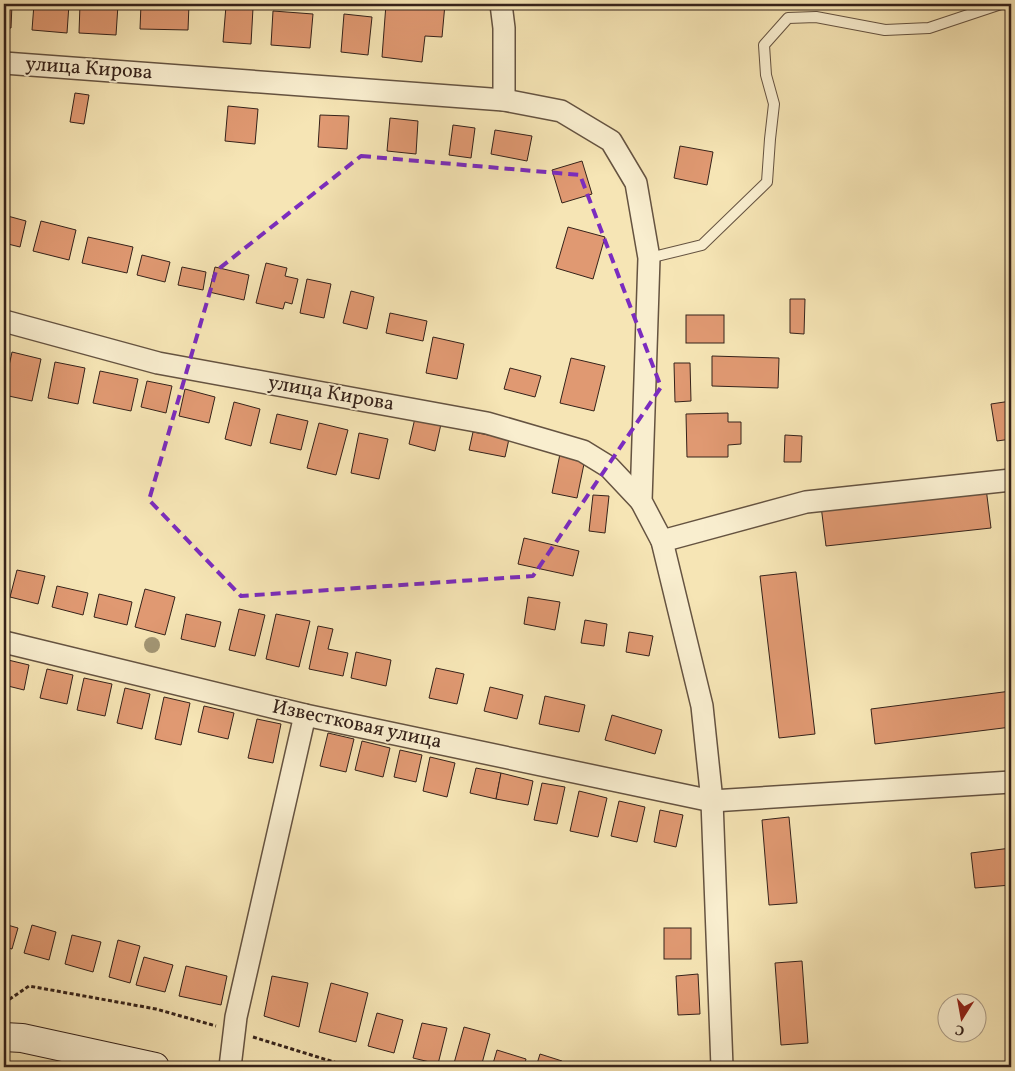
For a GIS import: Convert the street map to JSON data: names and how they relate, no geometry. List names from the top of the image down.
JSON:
{
  "streets": {
    "street": ["улица Кирова", "Известковая улица"]
  },
  "north": "bottom"
}
